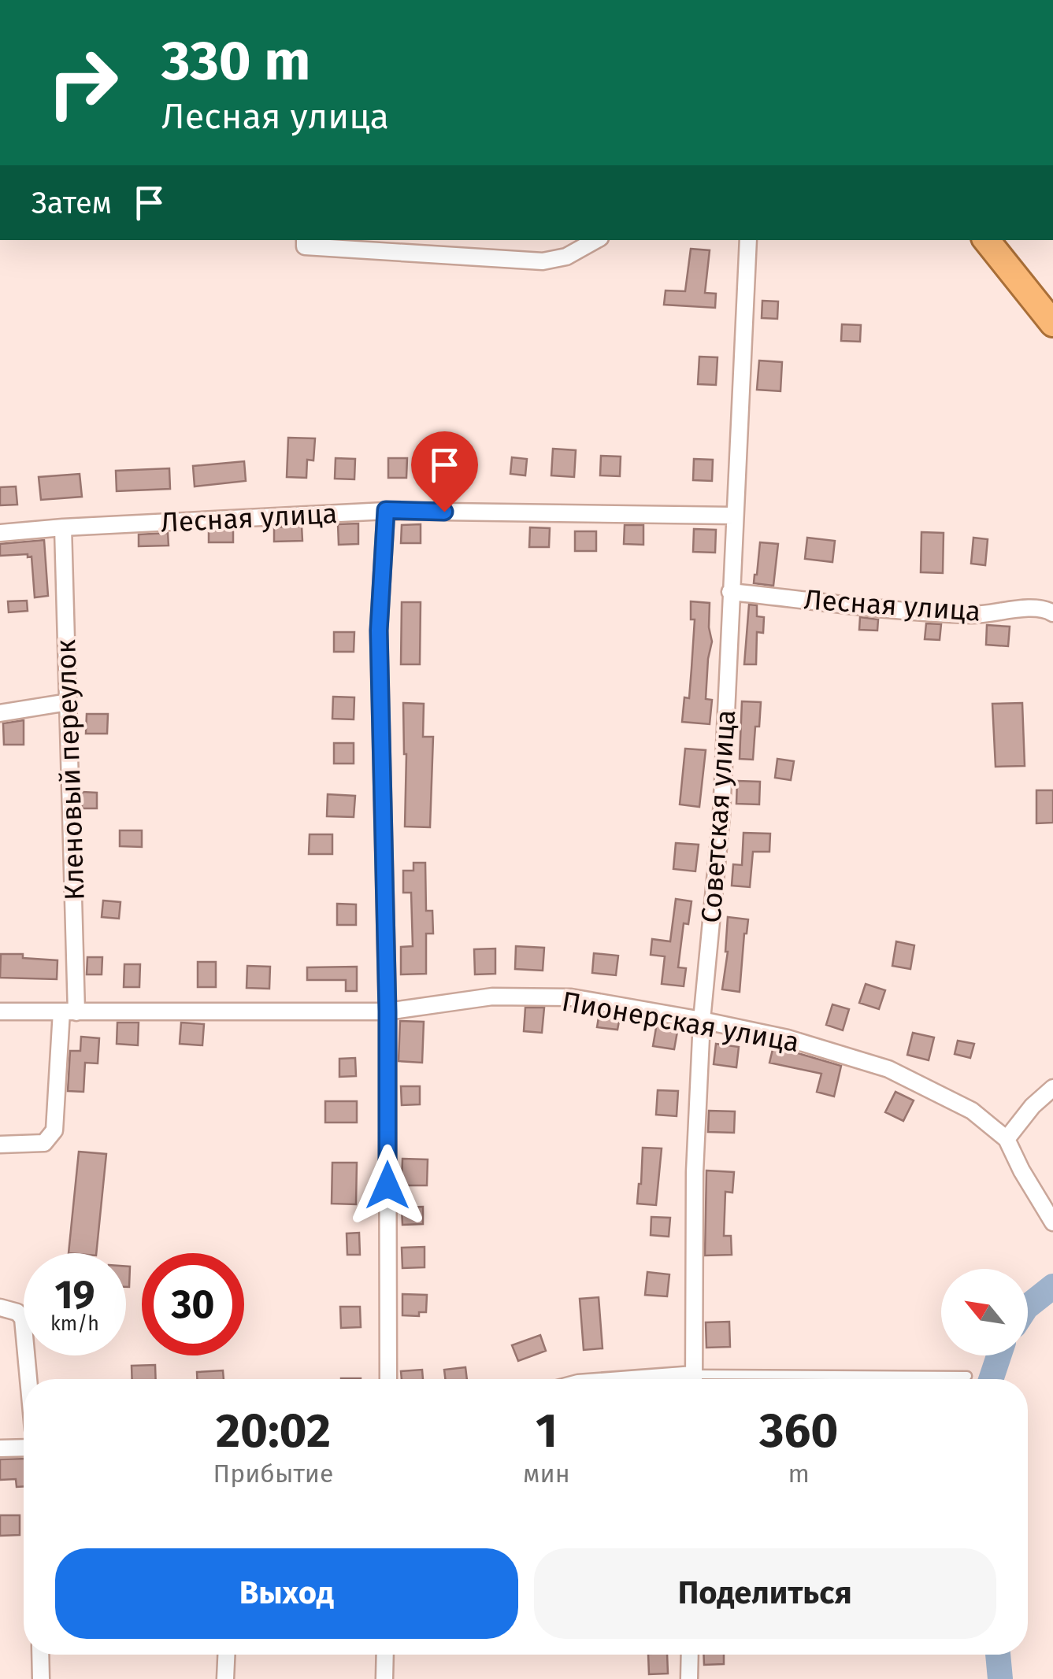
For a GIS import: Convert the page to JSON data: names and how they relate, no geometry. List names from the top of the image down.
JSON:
{
  "streets": {
    "street": [
      "Лесная улица",
      "Кленовый переулок",
      "Советская улица",
      "Пионерская улица"
    ]
  },
  "crossings": [
    ["Лесная улица", "Кленовый переулок"],
    ["Лесная улица", "Советская улица"],
    ["Кленовый переулок", "Пионерская улица"],
    ["Советская улица", "Пионерская улица"]
  ],
  "north": "top left",
  "page": {
    "turn": ["330 m", "Лесная улица"],
    "then": "Затем",
    "speed": "19 km/h",
    "limit": "30",
    "eta": [
      "20:02",
      "Прибытие",
      "1",
      "мин",
      "360",
      "m"
    ],
    "buttons": ["Выход", "Поделиться"]
  }
}
